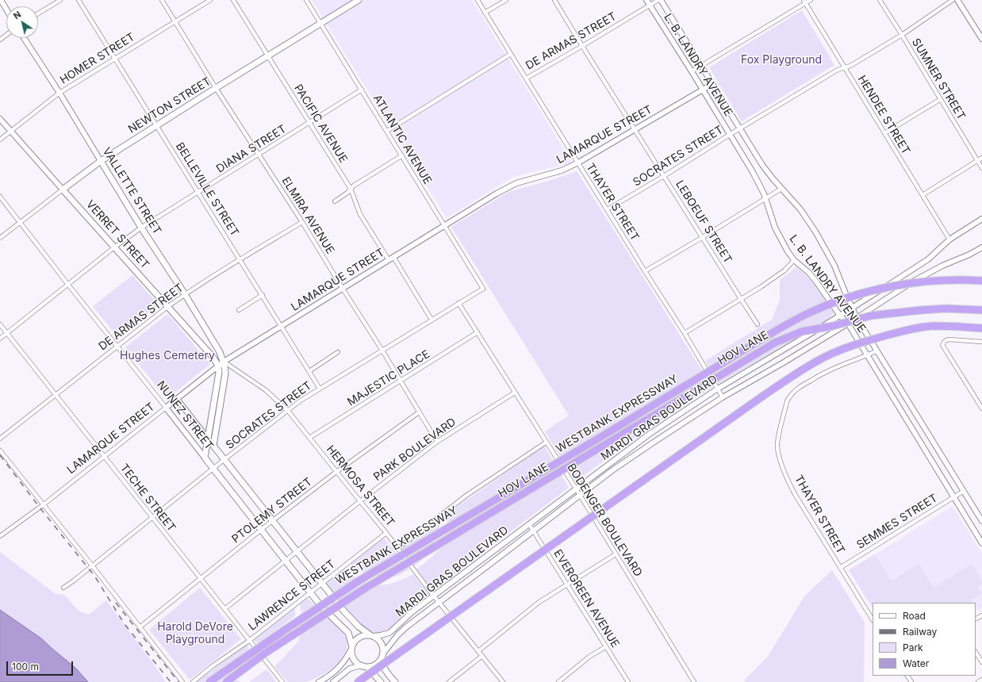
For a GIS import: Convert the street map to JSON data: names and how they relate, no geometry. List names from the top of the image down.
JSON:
{
  "streets": {
    "highway": ["HOV LANE", "WESTBANK EXPRESSWAY"],
    "main road": [
      "NEWTON STREET",
      "VALLETTE STREET",
      "VERRET STREET",
      "NUNEZ STREET"
    ],
    "street": [
      "DE ARMAS STREET",
      "HOMER STREET",
      "L. B. LANDRY AVENUE",
      "SUMNER STREET",
      "HENDEE STREET",
      "PACIFIC AVENUE",
      "LAMARQUE STREET",
      "ATLANTIC AVENUE",
      "DIANA STREET",
      "SOCRATES STREET",
      "BELLEVILLE STREET",
      "THAYER STREET",
      "ELMIRA AVENUE",
      "LEBOEUF STREET",
      "MAJESTIC PLACE",
      "MARDI GRAS BOULEVARD",
      "PARK BOULEVARD",
      "HERMOSA STREET",
      "TECHE STREET",
      "PTOLEMY STREET",
      "BODENGER BOULEVARD",
      "SEMMES STREET",
      "LAWRENCE STREET",
      "EVERGREEN AVENUE"
    ]
  },
  "crossings": [
    ["DE ARMAS STREET", "L. B. LANDRY AVENUE"],
    ["DE ARMAS STREET", "BELLEVILLE STREET"],
    ["DE ARMAS STREET", "VALLETTE STREET"],
    ["DE ARMAS STREET", "THAYER STREET"],
    ["DE ARMAS STREET", "ELMIRA AVENUE"],
    ["DE ARMAS STREET", "LEBOEUF STREET"],
    ["DE ARMAS STREET", "VERRET STREET"],
    ["DE ARMAS STREET", "NUNEZ STREET"],
    ["DE ARMAS STREET", "TECHE STREET"],
    ["HOMER STREET", "BELLEVILLE STREET"],
    ["HOMER STREET", "VALLETTE STREET"],
    ["HOMER STREET", "ELMIRA AVENUE"],
    ["HOMER STREET", "VERRET STREET"],
    ["L. B. LANDRY AVENUE", "LAMARQUE STREET"],
    ["L. B. LANDRY AVENUE", "SOCRATES STREET"],
    ["L. B. LANDRY AVENUE", "THAYER STREET"],
    ["L. B. LANDRY AVENUE", "MARDI GRAS BOULEVARD"],
    ["L. B. LANDRY AVENUE", "SEMMES STREET"],
    ["SUMNER STREET", "SOCRATES STREET"],
    ["NEWTON STREET", "PACIFIC AVENUE"],
    ["NEWTON STREET", "ATLANTIC AVENUE"],
    ["NEWTON STREET", "BELLEVILLE STREET"],
    ["NEWTON STREET", "VALLETTE STREET"],
    ["NEWTON STREET", "ELMIRA AVENUE"],
    ["NEWTON STREET", "VERRET STREET"],
    ["NEWTON STREET", "NUNEZ STREET"],
    ["HENDEE STREET", "SOCRATES STREET"],
    ["HENDEE STREET", "MARDI GRAS BOULEVARD"],
    ["PACIFIC AVENUE", "LAMARQUE STREET"],
    ["PACIFIC AVENUE", "DIANA STREET"],
    ["LAMARQUE STREET", "ATLANTIC AVENUE"],
    ["LAMARQUE STREET", "BELLEVILLE STREET"],
    ["LAMARQUE STREET", "VALLETTE STREET"],
    ["LAMARQUE STREET", "THAYER STREET"],
    ["LAMARQUE STREET", "ELMIRA AVENUE"],
    ["LAMARQUE STREET", "LEBOEUF STREET"],
    ["LAMARQUE STREET", "VERRET STREET"],
    ["LAMARQUE STREET", "NUNEZ STREET"],
    ["LAMARQUE STREET", "HERMOSA STREET"],
    ["LAMARQUE STREET", "TECHE STREET"],
    ["ATLANTIC AVENUE", "DIANA STREET"],
    ["ATLANTIC AVENUE", "SOCRATES STREET"],
    ["DIANA STREET", "BELLEVILLE STREET"],
    ["DIANA STREET", "VALLETTE STREET"],
    ["DIANA STREET", "ELMIRA AVENUE"],
    ["DIANA STREET", "VERRET STREET"],
    ["DIANA STREET", "NUNEZ STREET"],
    ["DIANA STREET", "TECHE STREET"],
    ["SOCRATES STREET", "BELLEVILLE STREET"],
    ["SOCRATES STREET", "THAYER STREET"],
    ["SOCRATES STREET", "ELMIRA AVENUE"],
    ["SOCRATES STREET", "LEBOEUF STREET"],
    ["SOCRATES STREET", "NUNEZ STREET"],
    ["SOCRATES STREET", "HERMOSA STREET"],
    ["SOCRATES STREET", "TECHE STREET"],
    ["SOCRATES STREET", "BODENGER BOULEVARD"],
    ["VALLETTE STREET", "HERMOSA STREET"],
    ["THAYER STREET", "MARDI GRAS BOULEVARD"],
    ["THAYER STREET", "SEMMES STREET"],
    ["ELMIRA AVENUE", "MAJESTIC PLACE"],
    ["ELMIRA AVENUE", "PARK BOULEVARD"],
    ["ELMIRA AVENUE", "PTOLEMY STREET"],
    ["MAJESTIC PLACE", "HERMOSA STREET"],
    ["MAJESTIC PLACE", "BODENGER BOULEVARD"],
    ["NUNEZ STREET", "MARDI GRAS BOULEVARD"],
    ["NUNEZ STREET", "PARK BOULEVARD"],
    ["NUNEZ STREET", "PTOLEMY STREET"],
    ["NUNEZ STREET", "LAWRENCE STREET"],
    ["MARDI GRAS BOULEVARD", "HERMOSA STREET"],
    ["MARDI GRAS BOULEVARD", "BODENGER BOULEVARD"],
    ["MARDI GRAS BOULEVARD", "EVERGREEN AVENUE"],
    ["PARK BOULEVARD", "HERMOSA STREET"],
    ["PARK BOULEVARD", "TECHE STREET"],
    ["PARK BOULEVARD", "BODENGER BOULEVARD"],
    ["HERMOSA STREET", "PTOLEMY STREET"],
    ["HERMOSA STREET", "LAWRENCE STREET"],
    ["TECHE STREET", "PTOLEMY STREET"],
    ["TECHE STREET", "LAWRENCE STREET"]
  ],
  "parks": ["Fox Playground", "Hughes Cemetery", "Harold DeVore Playground"],
  "legend": [
    "Road",
    "Railway",
    "Park",
    "Water"
  ],
  "scale_bar": "100 m",
  "north": "top left"
}
